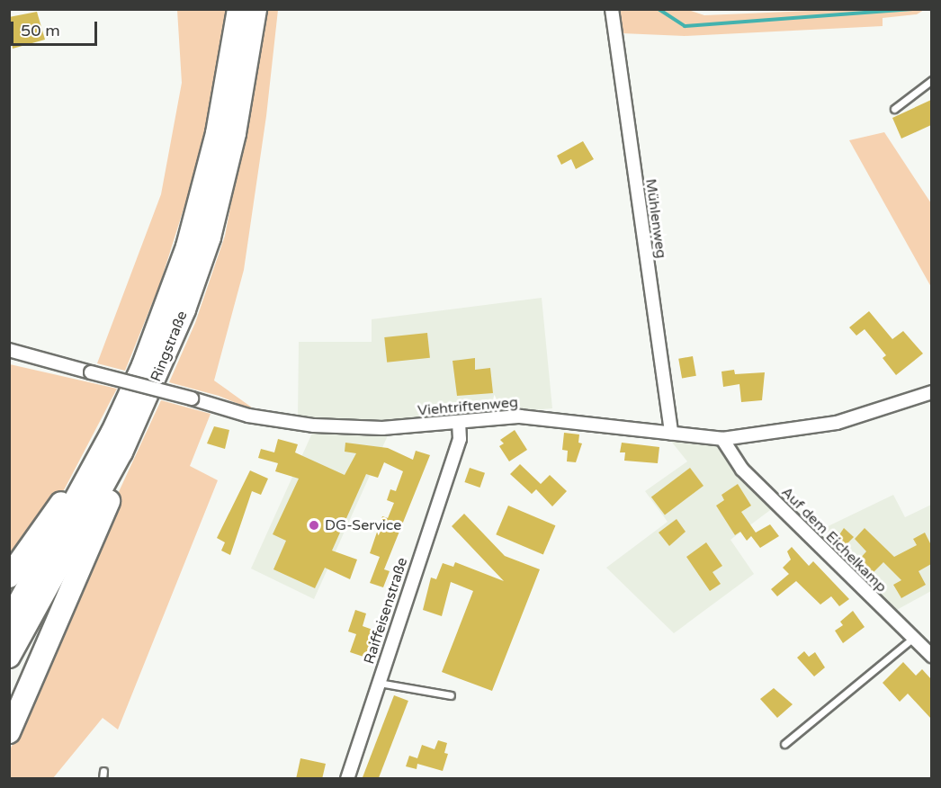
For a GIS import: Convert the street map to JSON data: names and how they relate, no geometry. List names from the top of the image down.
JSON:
{
  "streets": {
    "highway": ["Ringstraße"],
    "street": [
      "Mühlenweg",
      "Viehtriftenweg",
      "Auf dem Eichelkamp",
      "Raiffeisenstraße"
    ]
  },
  "crossings": [
    ["Mühlenweg", "Viehtriftenweg"],
    ["Viehtriftenweg", "Auf dem Eichelkamp"],
    ["Viehtriftenweg", "Raiffeisenstraße"]
  ],
  "places": ["DG-Service"],
  "scale_bar": "50 m"
}
